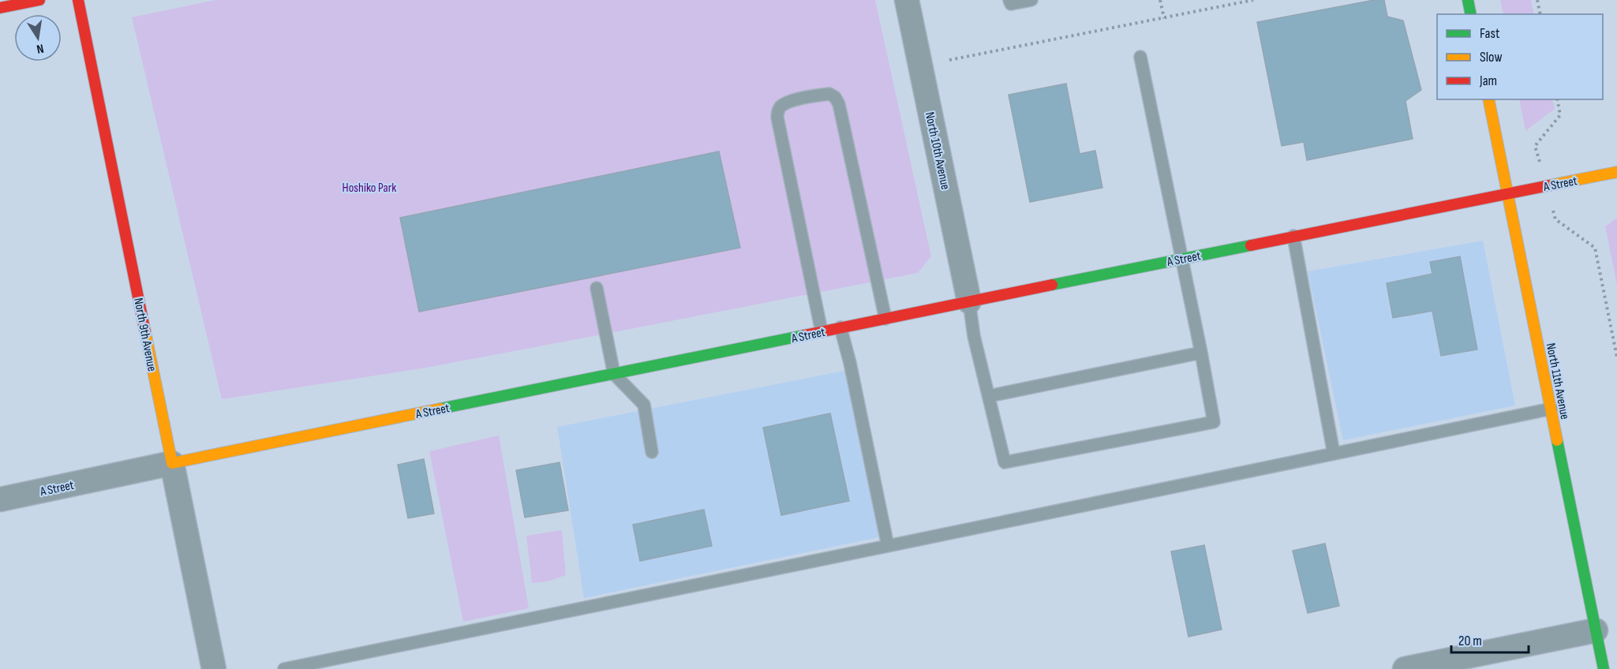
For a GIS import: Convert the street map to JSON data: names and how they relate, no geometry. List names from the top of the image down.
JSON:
{
  "streets": {
    "street": [
      "North 10th Avenue",
      "A Street",
      "North 9th Avenue",
      "North 11th Avenue"
    ]
  },
  "crossings": [
    ["North 10th Avenue", "A Street"],
    ["A Street", "North 9th Avenue"],
    ["A Street", "North 11th Avenue"]
  ],
  "parks": ["Hoshiko Park"],
  "legend": ["Fast", "Slow", "Jam"],
  "scale_bar": "20 m",
  "north": "bottom"
}
